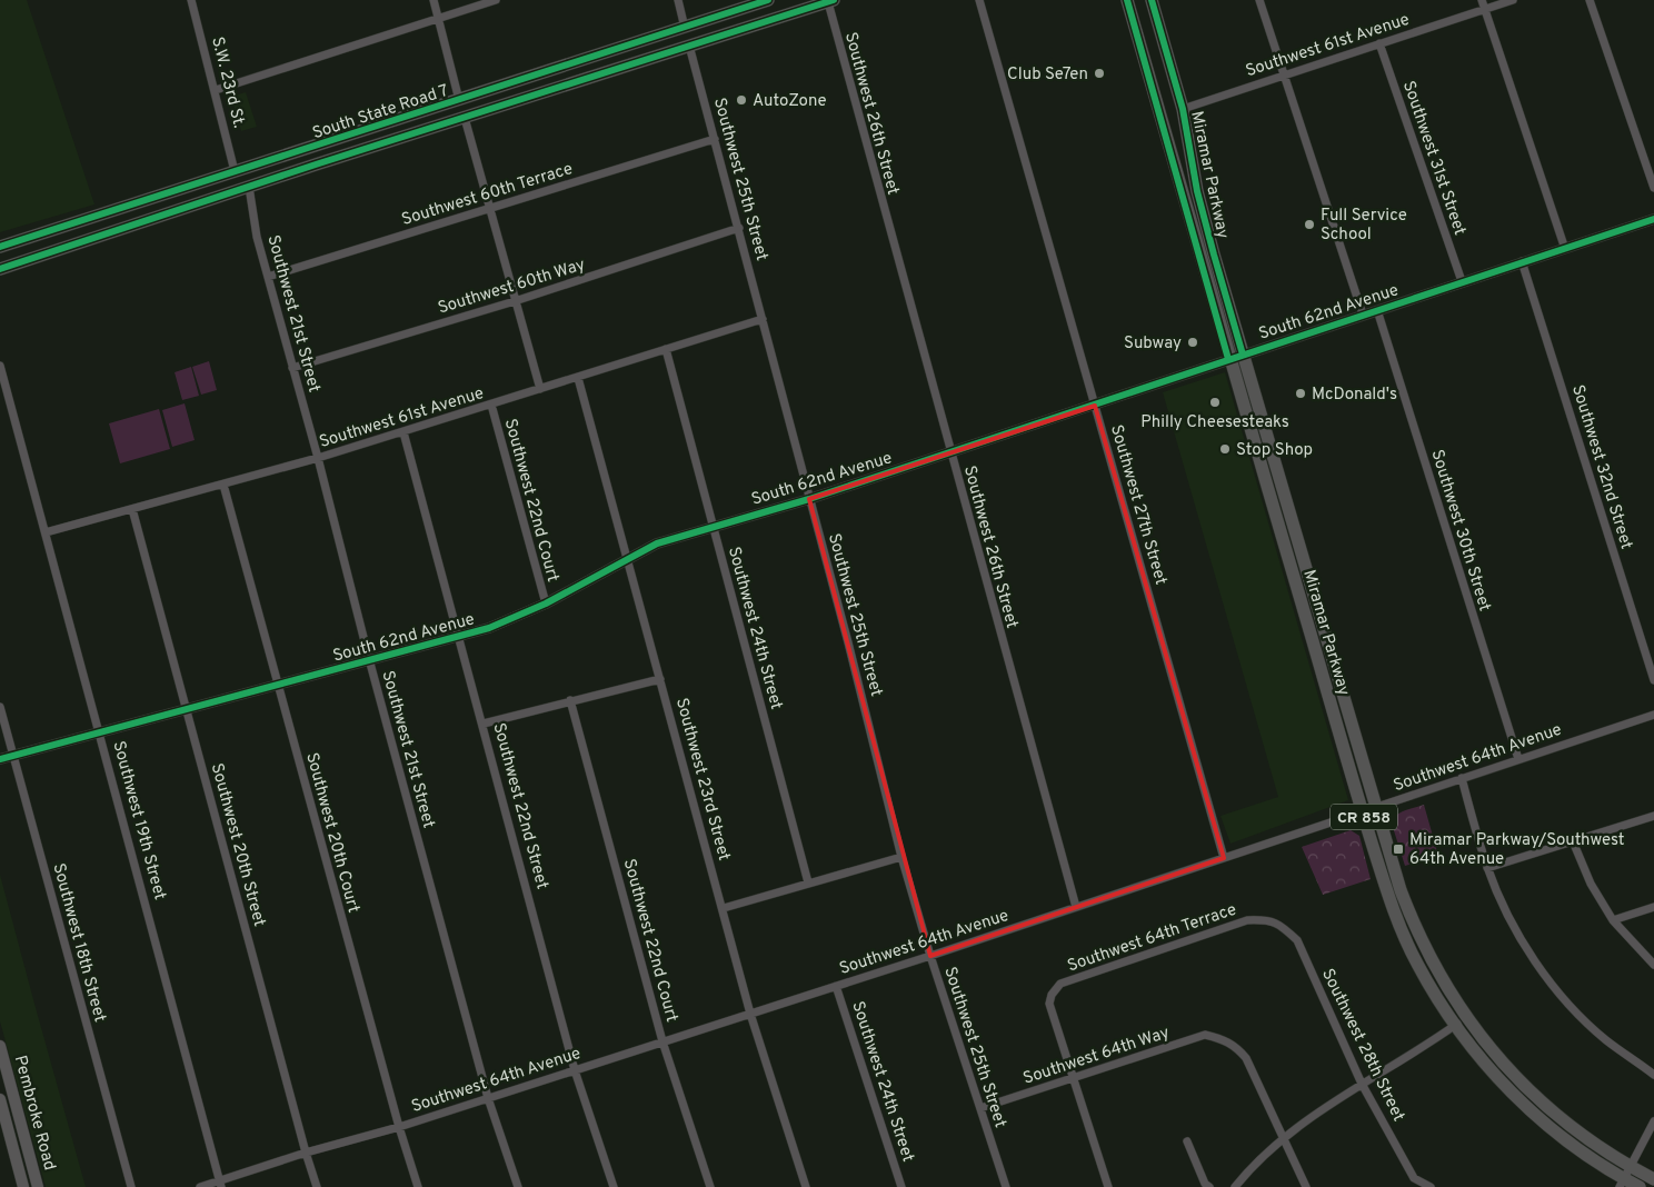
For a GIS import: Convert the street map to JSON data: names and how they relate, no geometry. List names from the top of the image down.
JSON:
{
  "streets": {
    "main road": [
      "South State Road 7",
      "Miramar Parkway",
      "CR 858",
      "Pembroke Road"
    ],
    "street": [
      "Southwest 61st Avenue",
      "S.W. 23rd St.",
      "Southwest 26th Street",
      "Southwest 31st Street",
      "Southwest 25th Street",
      "Southwest 60th Terrace",
      "Southwest 60th Way",
      "South 62nd Avenue",
      "Southwest 21st Street",
      "Southwest 32nd Street",
      "Southwest 22nd Court",
      "Southwest 27th Street",
      "Southwest 30th Street",
      "Southwest 24th Street",
      "Southwest 64th Avenue",
      "Southwest 23rd Street",
      "Southwest 22nd Street",
      "Southwest 19th Street",
      "Southwest 20th Court",
      "Southwest 20th Street",
      "Southwest 64th Terrace",
      "Southwest 18th Street",
      "Southwest 28th Street",
      "Southwest 64th Way"
    ]
  },
  "crossings": [
    ["Southwest 61st Avenue", "Southwest 31st Street"],
    ["Southwest 61st Avenue", "Miramar Parkway"],
    ["Southwest 61st Avenue", "Southwest 25th Street"],
    ["Southwest 61st Avenue", "Southwest 21st Street"],
    ["Southwest 61st Avenue", "Southwest 22nd Court"],
    ["Southwest 61st Avenue", "Southwest 24th Street"],
    ["Southwest 61st Avenue", "Southwest 23rd Street"],
    ["Southwest 61st Avenue", "Southwest 22nd Street"],
    ["Southwest 61st Avenue", "Southwest 19th Street"],
    ["Southwest 61st Avenue", "Southwest 20th Court"],
    ["Southwest 61st Avenue", "Southwest 20th Street"],
    ["S.W. 23rd St.", "South State Road 7"],
    ["South State Road 7", "Southwest 26th Street"],
    ["South State Road 7", "Southwest 25th Street"],
    ["South State Road 7", "Southwest 21st Street"],
    ["Southwest 26th Street", "South 62nd Avenue"],
    ["Southwest 26th Street", "Southwest 64th Avenue"],
    ["Southwest 31st Street", "South 62nd Avenue"],
    ["Miramar Parkway", "South 62nd Avenue"],
    ["Miramar Parkway", "Southwest 64th Avenue"],
    ["Southwest 25th Street", "Southwest 60th Terrace"],
    ["Southwest 25th Street", "Southwest 60th Way"],
    ["Southwest 25th Street", "South 62nd Avenue"],
    ["Southwest 25th Street", "Southwest 64th Avenue"],
    ["Southwest 25th Street", "Southwest 64th Way"],
    ["Southwest 60th Terrace", "Southwest 21st Street"],
    ["Southwest 60th Way", "Southwest 21st Street"],
    ["South 62nd Avenue", "Southwest 21st Street"],
    ["South 62nd Avenue", "Southwest 32nd Street"],
    ["South 62nd Avenue", "Southwest 22nd Court"],
    ["South 62nd Avenue", "Southwest 27th Street"],
    ["South 62nd Avenue", "Southwest 30th Street"],
    ["South 62nd Avenue", "Southwest 24th Street"],
    ["South 62nd Avenue", "Southwest 23rd Street"],
    ["South 62nd Avenue", "Southwest 22nd Street"],
    ["South 62nd Avenue", "Southwest 19th Street"],
    ["South 62nd Avenue", "Southwest 20th Court"],
    ["South 62nd Avenue", "Southwest 20th Street"],
    ["South 62nd Avenue", "Southwest 18th Street"],
    ["Southwest 21st Street", "Southwest 64th Avenue"],
    ["Southwest 22nd Court", "Southwest 64th Avenue"],
    ["Southwest 27th Street", "Southwest 64th Avenue"],
    ["Southwest 30th Street", "Southwest 64th Avenue"],
    ["Southwest 24th Street", "Southwest 64th Avenue"],
    ["Southwest 64th Avenue", "Southwest 23rd Street"],
    ["Southwest 64th Avenue", "Southwest 22nd Street"],
    ["Southwest 64th Avenue", "Southwest 19th Street"],
    ["Southwest 64th Avenue", "Southwest 20th Court"],
    ["Southwest 64th Avenue", "Southwest 20th Street"],
    ["Southwest 64th Terrace", "Southwest 28th Street"],
    ["Southwest 64th Terrace", "Southwest 64th Way"]
  ],
  "places": {
    "other": [
      "Club Se7en",
      "AutoZone",
      "Full Service School",
      "Subway",
      "McDonald's",
      "Philly Cheesesteaks",
      "Stop Shop"
    ],
    "transit": ["Miramar Parkway/Southwest 64th Avenue"]
  }
}
